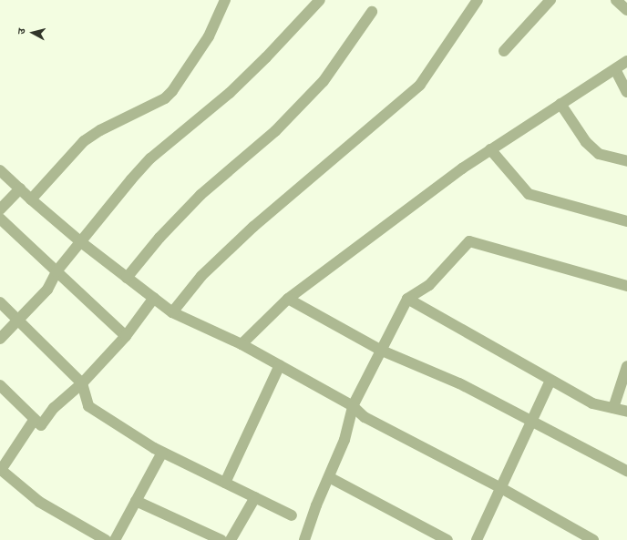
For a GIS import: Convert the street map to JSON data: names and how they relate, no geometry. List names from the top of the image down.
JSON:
{
  "north": "left"
}
